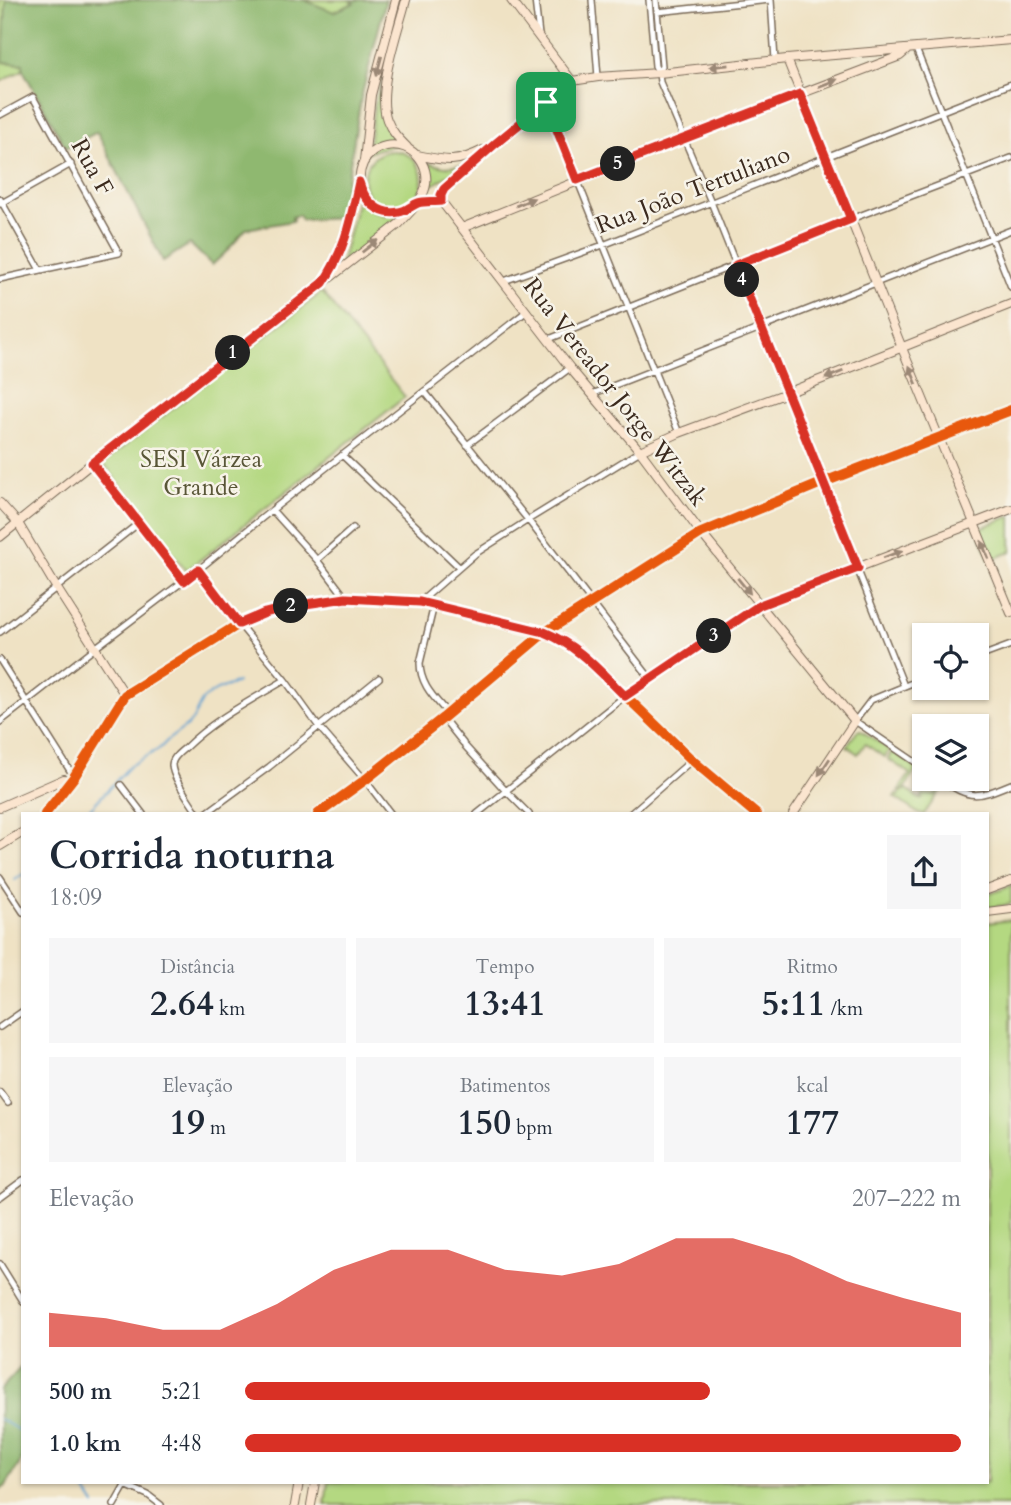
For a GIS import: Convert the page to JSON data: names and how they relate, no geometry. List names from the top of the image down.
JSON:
{
  "streets": {
    "street": ["Rua F", "Rua João Tertuliano", "Rua Vereador Jorge Witzak"]
  },
  "crossings": [
    ["Rua João Tertuliano", "Rua Vereador Jorge Witzak"]
  ],
  "parks": ["SESI Várzea Grande"],
  "page": {
    "pins": [
      "5",
      "4",
      "1",
      "2",
      "3"
    ],
    "heading": ["Corrida noturna", "18:09"],
    "stats": [
      ["Distância", "2.64 km"],
      ["Tempo", "13:41"],
      ["Ritmo", "5:11 /km"],
      ["Elevação", "19 m"],
      ["Batimentos", "150 bpm"],
      ["kcal", "177"]
    ],
    "chart": ["Elevação", "207–222 m"],
    "list": [
      {
        "name": "500 m",
        "note": "5:21"
      },
      {
        "name": "1.0 km",
        "note": "4:48"
      }
    ]
  }
}
